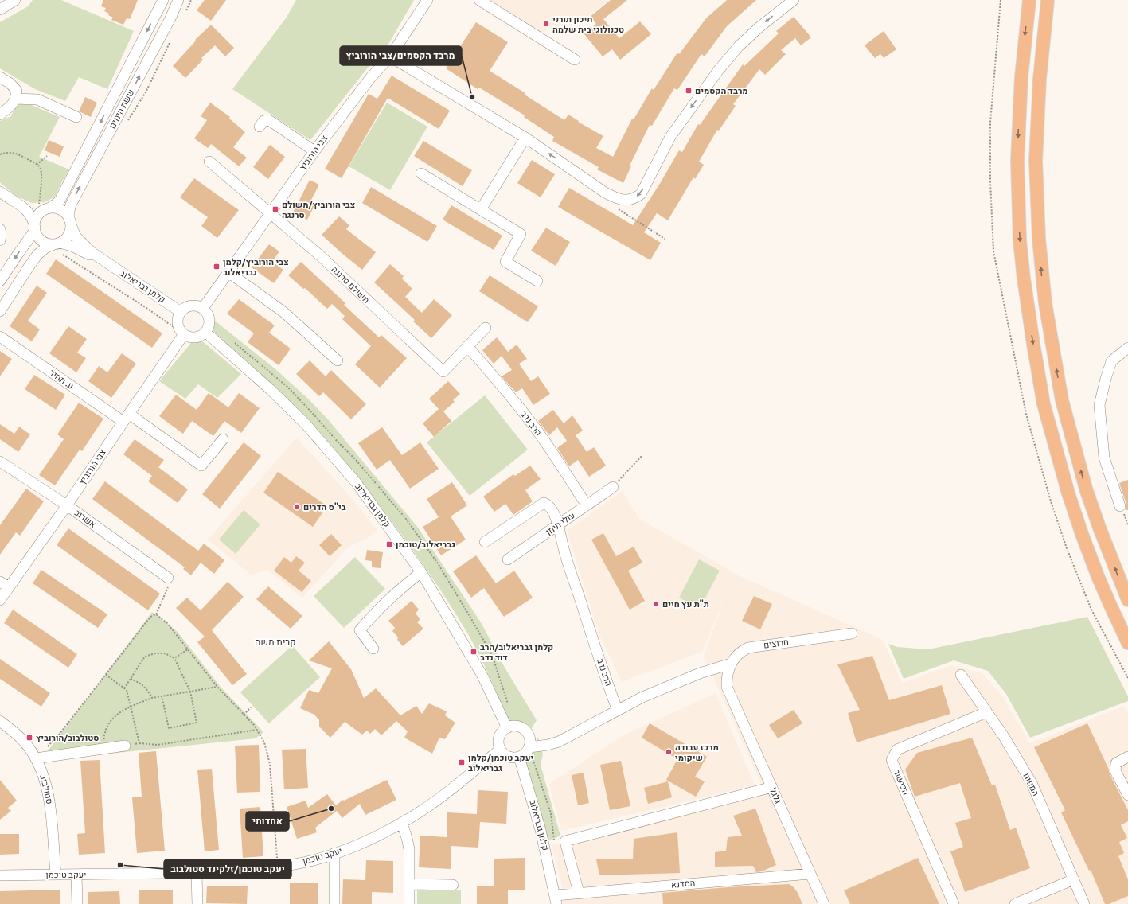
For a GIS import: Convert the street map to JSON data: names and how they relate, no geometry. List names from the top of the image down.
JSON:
{
  "streets": {
    "street": [
      "ששת הימים",
      "צבי הורוביץ",
      "משולם סרנגה",
      "קלמן גבריאלוב",
      "ע. תמיר",
      "הרב נדב",
      "אשרוב",
      "עולי תימן",
      "חרוצים",
      "הכישור",
      "המפוח",
      "סטולבוב",
      "גלגל",
      "יעקב טוכמן",
      "הסדנא"
    ]
  },
  "crossings": [
    ["ששת הימים", "קלמן גבריאלוב"],
    ["צבי הורוביץ", "משולם סרנגה"],
    ["צבי הורוביץ", "קלמן גבריאלוב"],
    ["צבי הורוביץ", "ע. תמיר"],
    ["צבי הורוביץ", "אשרוב"],
    ["משולם סרנגה", "הרב נדב"],
    ["קלמן גבריאלוב", "יעקב טוכמן"],
    ["קלמן גבריאלוב", "הסדנא"],
    ["הרב נדב", "עולי תימן"],
    ["חרוצים", "גלגל"],
    ["הכישור", "המפוח"],
    ["סטולבוב", "יעקב טוכמן"],
    ["גלגל", "הסדנא"]
  ],
  "districts": ["קרית משה"],
  "places": {
    "other": [
      "תיכון תורני טכנולוגי בית שלמה",
      "מרבד הקסמים/צבי הורוביץ",
      "בי\"ס הדרים",
      "ת\"ת עץ חיים",
      "מרכז עבודה שיקומי",
      "אחדותי",
      "יעקב טוכמן/זלקינד סטולבוב"
    ],
    "transit": [
      "מרבד הקסמים",
      "צבי הורוביץ/משולם סרנגה",
      "צבי הורוביץ/קלמן גבריאלוב",
      "גבריאלוב/טוכמן",
      "קלמן גבריאלוב/הרב דוד נדב",
      "סטולבוב/הורוביץ",
      "יעקב טוכמן/קלמן גבריאלוב"
    ]
  }
}
